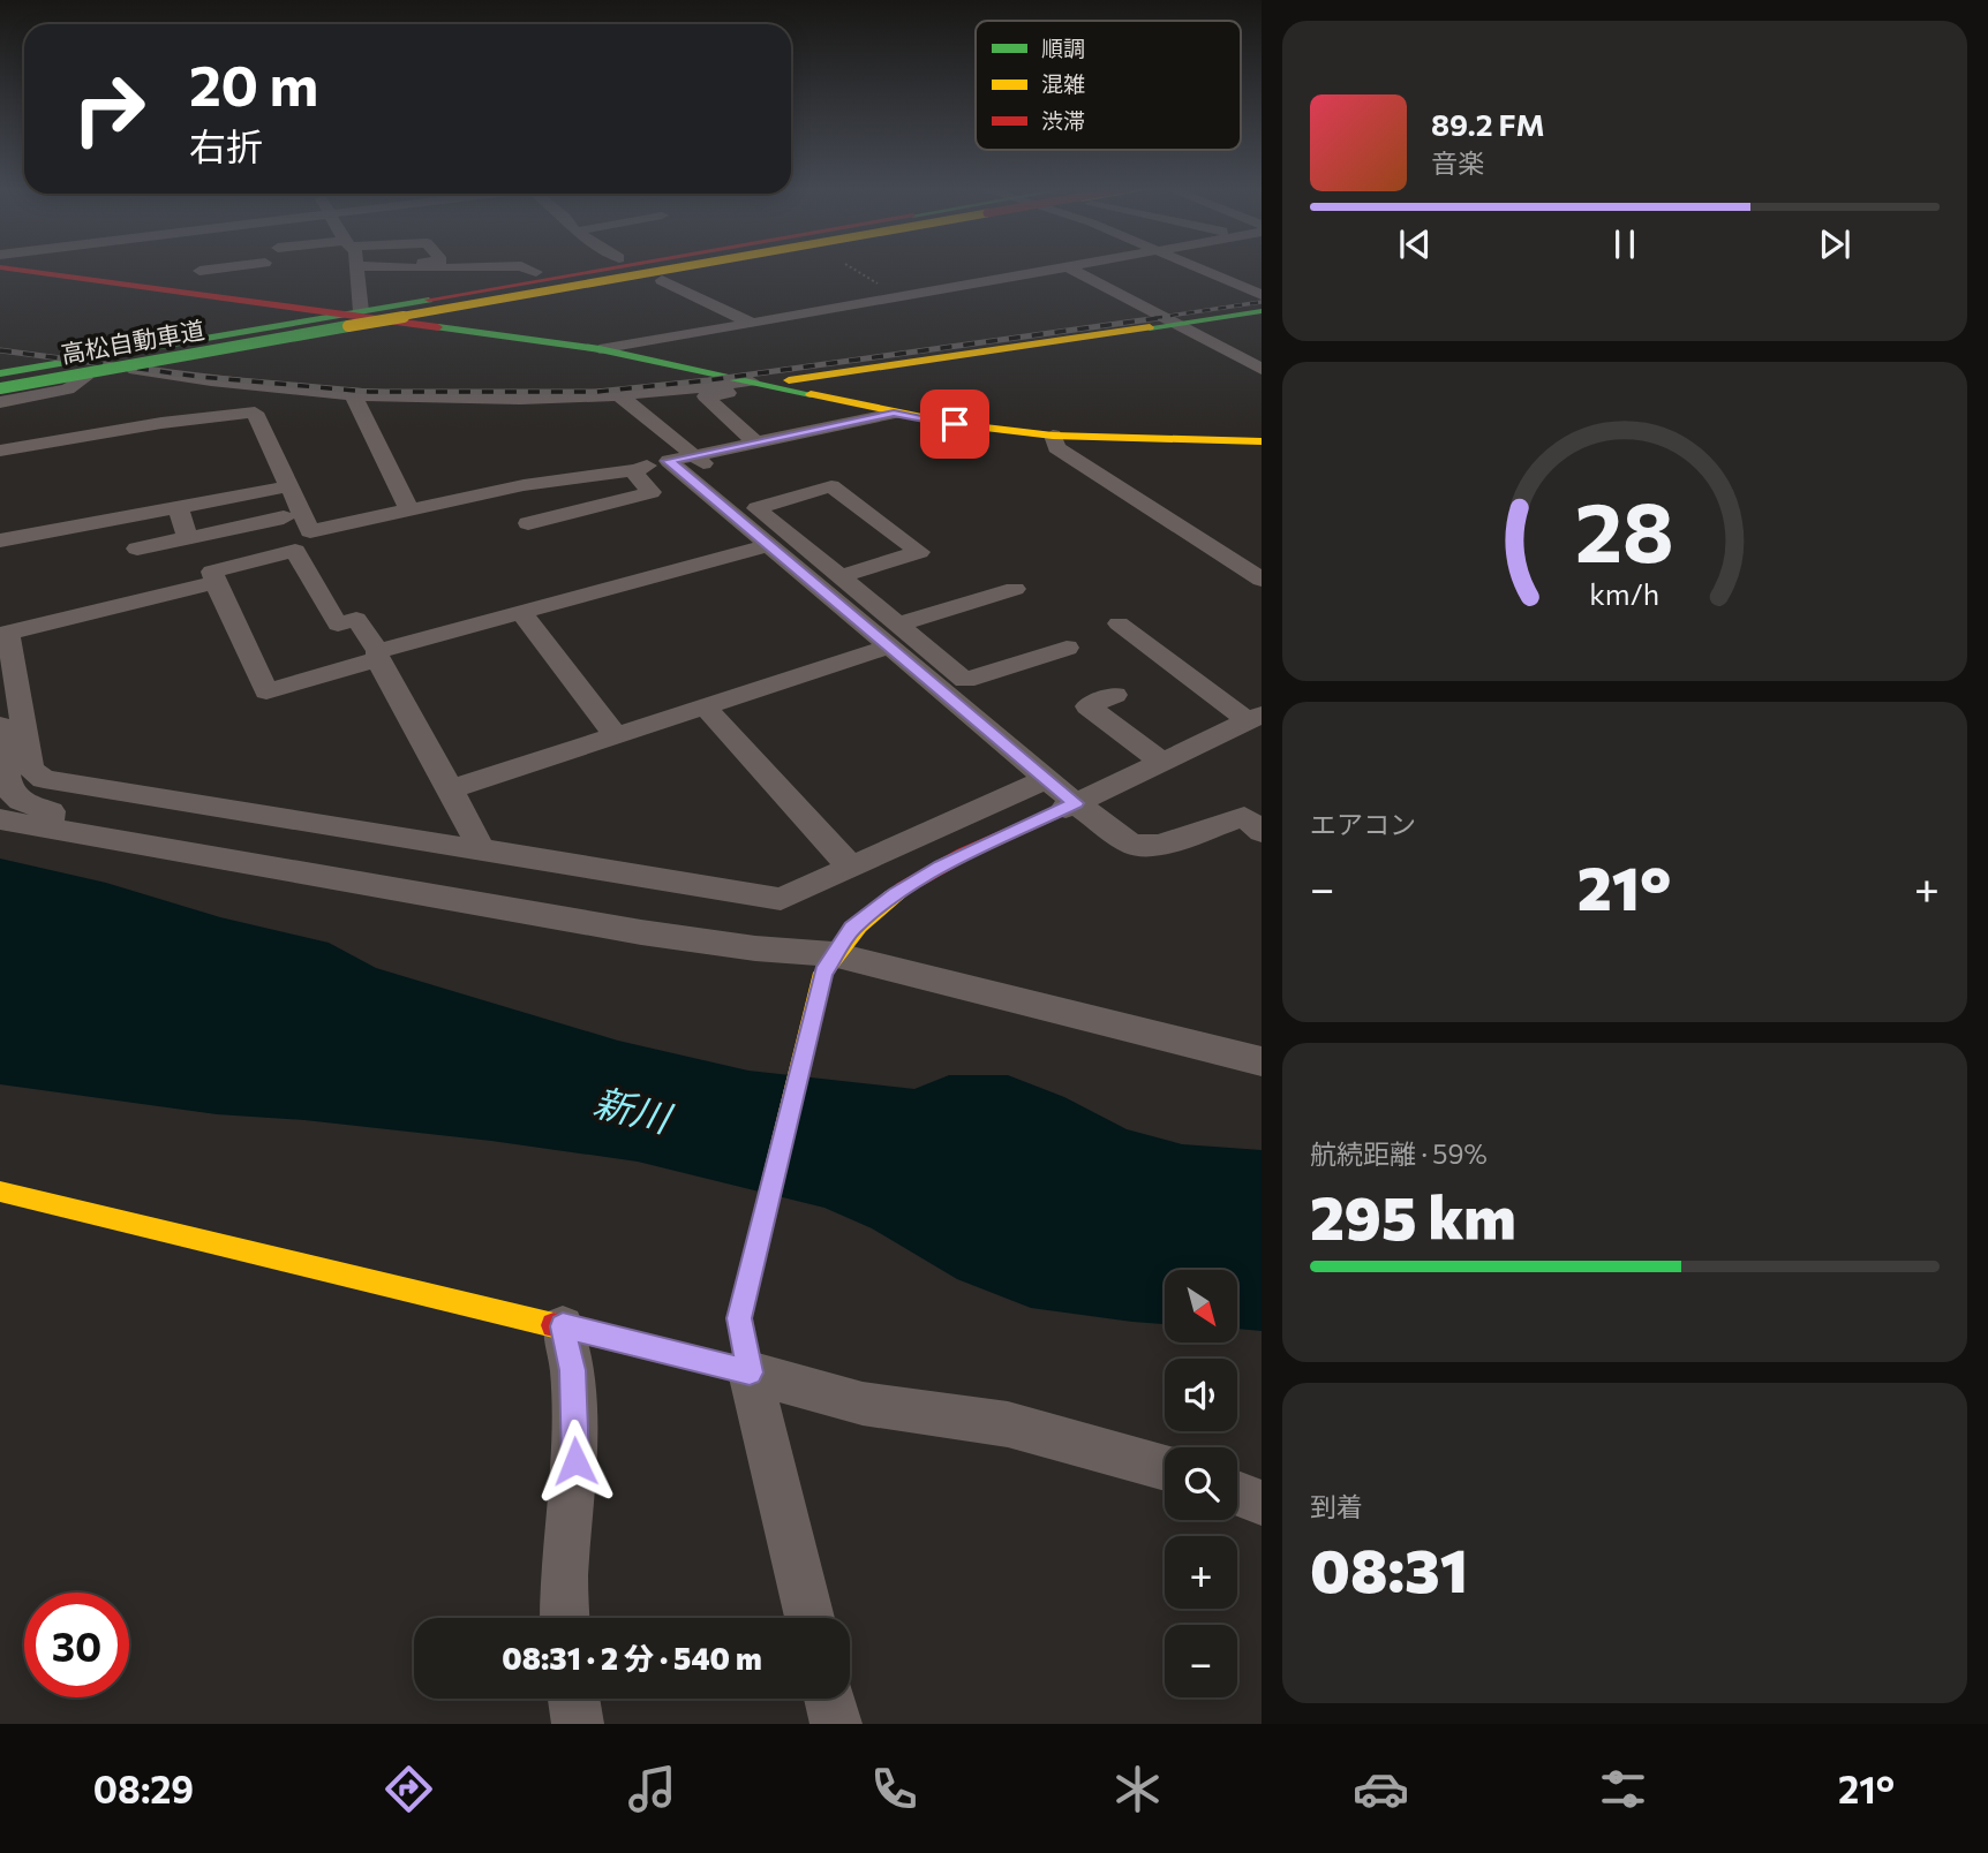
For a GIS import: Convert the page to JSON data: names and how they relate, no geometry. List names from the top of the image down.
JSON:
{
  "streets": {
    "main road": ["高松自動車道"]
  },
  "water": ["新川"],
  "legend": ["順調", "混雑", "渋滞"],
  "north": "bottom right",
  "page": {
    "turn": ["20 m", "右折"],
    "song": ["89.2 FM", "音楽"],
    "tile": [
      "エアコン",
      ["航続距離 · 59%", "295 km"],
      ["到着", "08:31"]
    ],
    "heat": ["−", "21°", "+"],
    "map_buttons": ["+", "−"],
    "limit": "30",
    "trip": "08:31 · 2 分 · 540 m",
    "tabs": ["08:29", "21°"],
    "gauge": ["28", "km/h"]
  }
}
